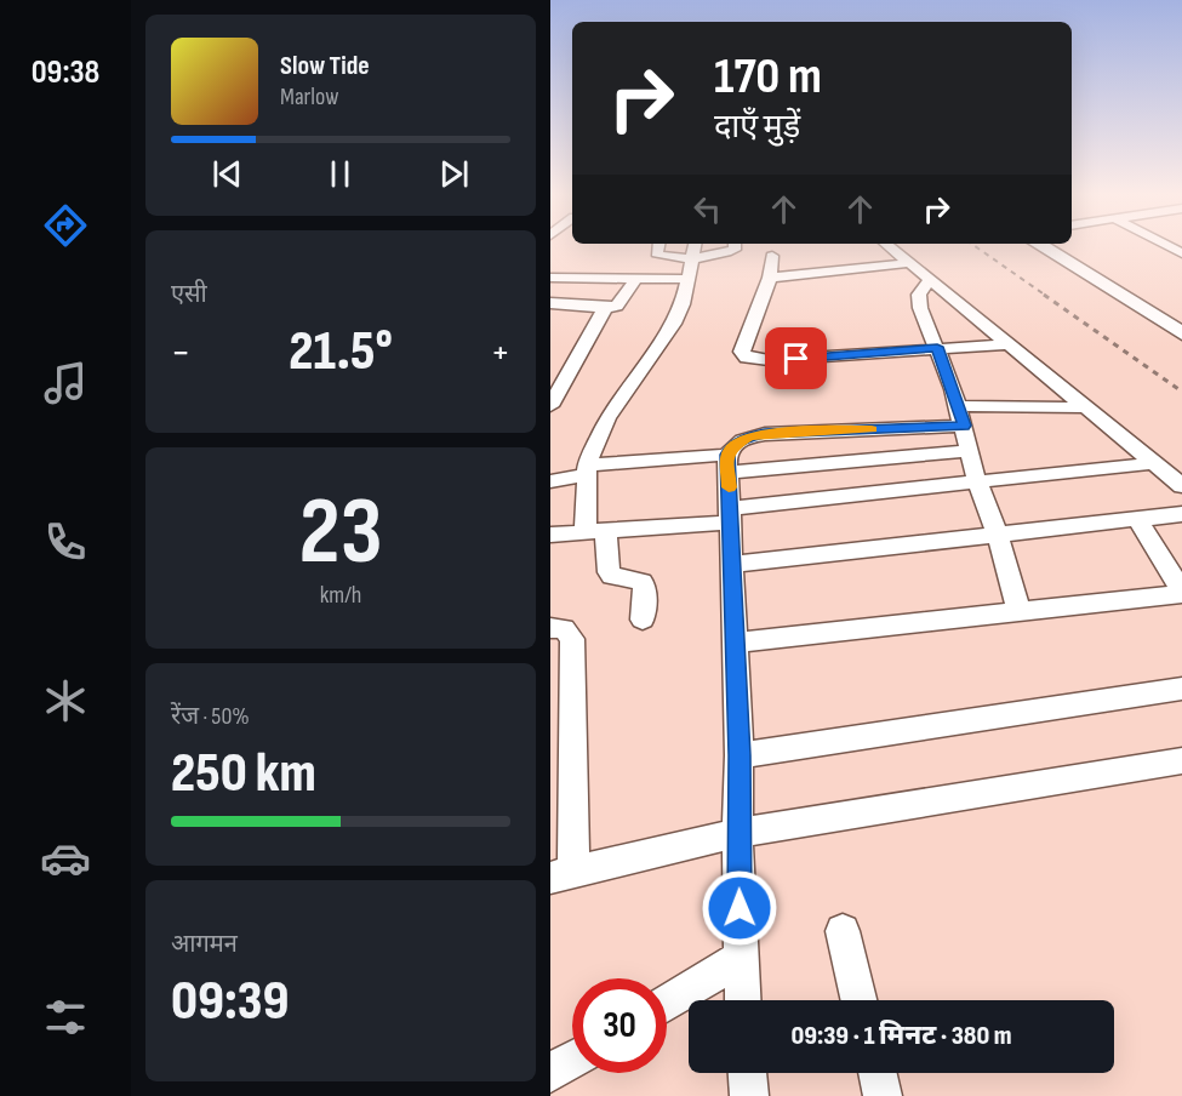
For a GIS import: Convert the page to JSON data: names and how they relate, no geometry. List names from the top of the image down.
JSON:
{
  "page": {
    "tabs": "09:38",
    "turn": ["170 m", "दाएँ मुड़ें"],
    "song": ["Slow Tide", "Marlow"],
    "tile": [
      "एसी",
      ["23", "km/h"],
      ["रेंज · 50%", "250 km"],
      ["आगमन", "09:39"]
    ],
    "heat": ["−", "21.5°", "+"],
    "limit": "30",
    "trip": "09:39 · 1 मिनट · 380 m"
  }
}
